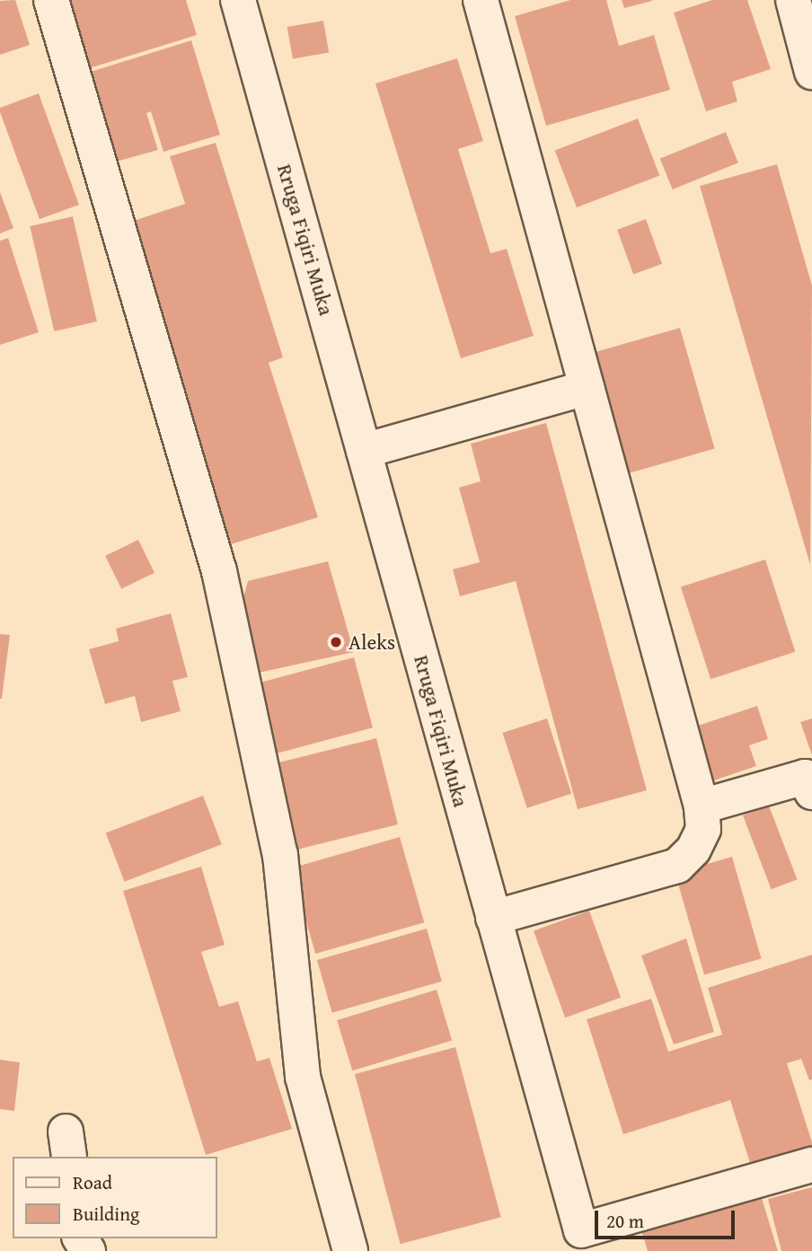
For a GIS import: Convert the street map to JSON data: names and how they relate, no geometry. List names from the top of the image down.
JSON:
{
  "streets": {
    "street": ["Rruga Fiqiri Muka"]
  },
  "places": ["Aleks"],
  "legend": ["Road", "Building"],
  "scale_bar": "20 m"
}
